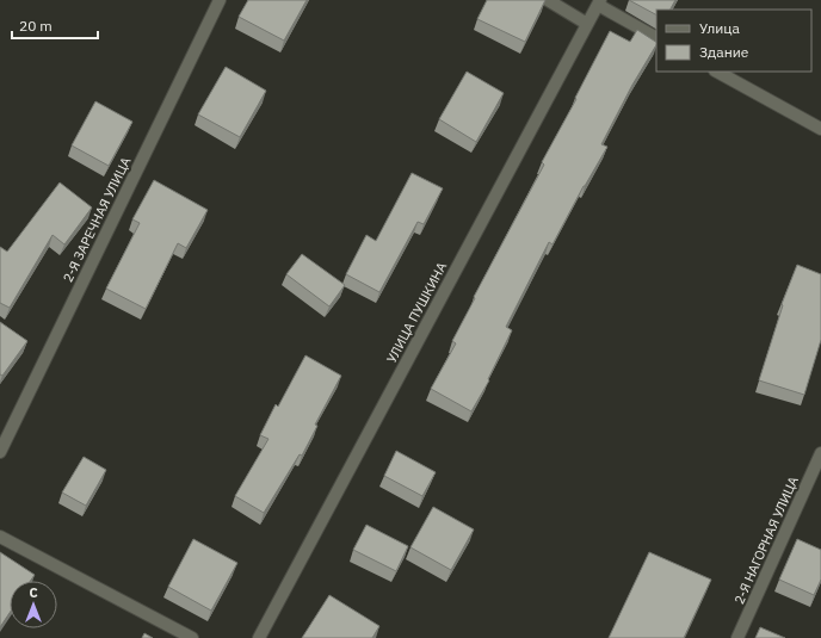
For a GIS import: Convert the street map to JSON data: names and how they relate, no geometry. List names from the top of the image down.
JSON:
{
  "streets": {
    "street": ["2-Я ЗАРЕЧНАЯ УЛИЦА", "УЛИЦА ПУШКИНА", "2-Я НАГОРНАЯ УЛИЦА"]
  },
  "legend": ["Улица", "Здание"],
  "scale_bar": "20 m",
  "north": "top"
}
